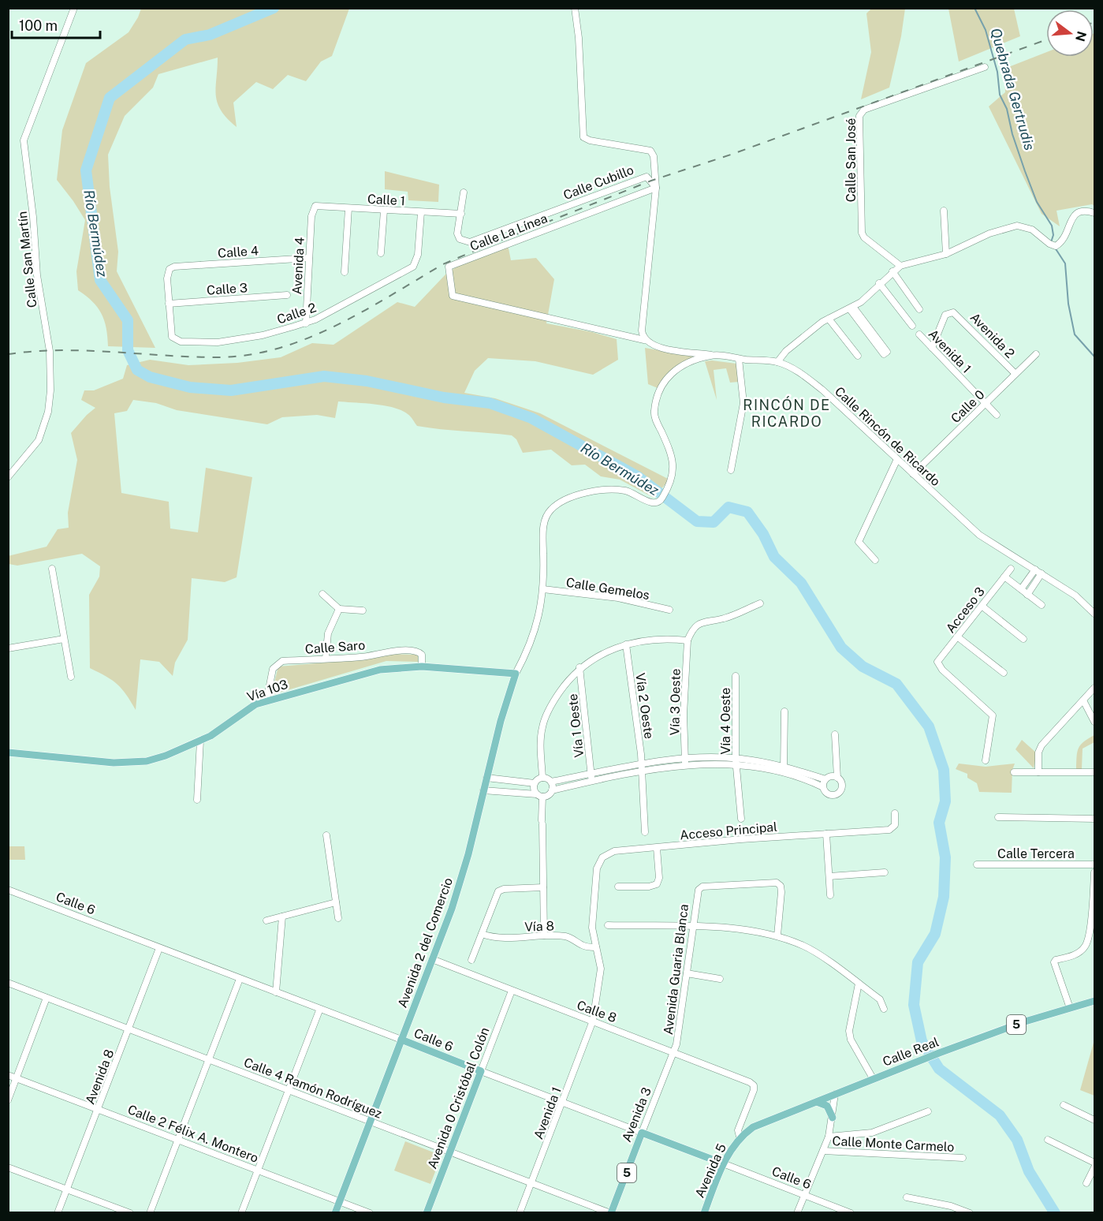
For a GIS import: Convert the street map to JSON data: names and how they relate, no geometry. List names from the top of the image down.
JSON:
{
  "streets": {
    "main road": [
      "Vía 103",
      "Calle 6",
      "Avenida 2 del Comercio",
      "5",
      "Calle Real",
      "Avenida 0 Cristóbal Colón",
      "Avenida 3",
      "Avenida 5"
    ],
    "street": [
      "Calle San José",
      "Calle Cubillo",
      "Calle 1",
      "Calle La Línea",
      "Calle 4",
      "Calle San Martín",
      "Avenida 4",
      "Calle 3",
      "Calle 2",
      "Avenida 2",
      "Avenida 1",
      "Calle 0",
      "Calle Rincón de Ricardo",
      "Calle Gemelos",
      "Acceso 3",
      "Calle Saro",
      "Vía 3 Oeste",
      "Vía 2 Oeste",
      "Vía 4 Oeste",
      "Vía 1 Oeste",
      "Acceso Principal",
      "Calle Tercera",
      "Vía 8",
      "Avenida Guaria Blanca",
      "Calle 8",
      "Avenida 8",
      "Calle 4 Ramón Rodríguez",
      "Calle 2 Félix A. Montero",
      "Calle Monte Carmelo"
    ]
  },
  "crossings": [
    ["Calle Cubillo", "Calle 1"],
    ["Calle Cubillo", "Calle La Línea"],
    ["Calle 1", "Avenida 4"],
    ["Calle 1", "Calle 2"],
    ["Calle 4", "Avenida 4"],
    ["Calle 4", "Calle 3"],
    ["Calle 4", "Calle 2"],
    ["Avenida 4", "Calle 2"],
    ["Calle 3", "Calle 2"],
    ["Avenida 2", "Avenida 1"],
    ["Avenida 2", "Calle 0"],
    ["Avenida 1", "Calle 0"],
    ["Avenida 1", "Acceso Principal"],
    ["Avenida 1", "Calle 6"],
    ["Avenida 1", "Vía 8"],
    ["Avenida 1", "Calle 8"],
    ["Avenida 1", "Calle 4 Ramón Rodríguez"],
    ["Calle 0", "Calle Rincón de Ricardo"],
    ["Calle Saro", "Vía 103"],
    ["Vía 103", "Avenida 2 del Comercio"],
    ["Acceso Principal", "Vía 8"],
    ["Calle 6", "Avenida 2 del Comercio"],
    ["Calle 6", "Avenida 8"],
    ["Calle 6", "Avenida 0 Cristóbal Colón"],
    ["Calle 6", "Avenida 3"],
    ["Calle 6", "Avenida 5"],
    ["Avenida 2 del Comercio", "Calle 8"],
    ["Avenida 2 del Comercio", "Calle 4 Ramón Rodríguez"],
    ["Avenida 2 del Comercio", "Calle 2 Félix A. Montero"],
    ["Avenida Guaria Blanca", "Calle 8"],
    ["Avenida Guaria Blanca", "Avenida 3"],
    ["Calle 8", "Avenida 0 Cristóbal Colón"],
    ["Calle 8", "Avenida 3"],
    ["Calle 8", "Avenida 5"],
    ["Calle Real", "Avenida 5"],
    ["Avenida 8", "Calle 4 Ramón Rodríguez"],
    ["Avenida 8", "Calle 2 Félix A. Montero"],
    ["Calle 4 Ramón Rodríguez", "Avenida 0 Cristóbal Colón"],
    ["Calle 4 Ramón Rodríguez", "Avenida 3"]
  ],
  "districts": ["RINCÓN DE RICARDO"],
  "water": ["Quebrada Gertrudis", "Río Bermúdez"],
  "scale_bar": "100 m",
  "north": "right"
}
